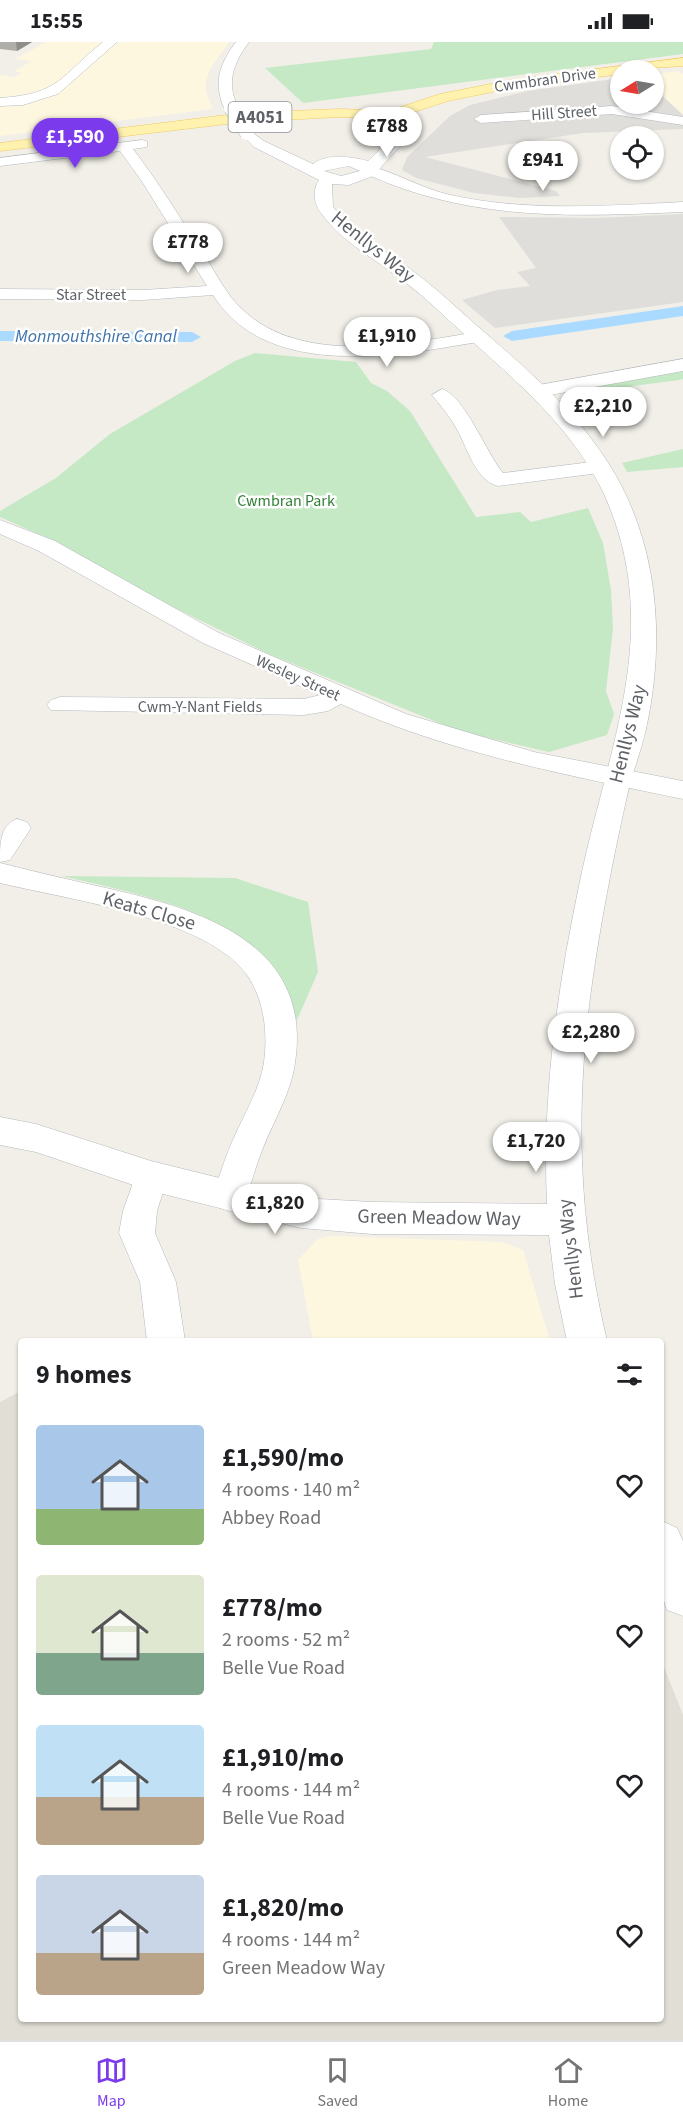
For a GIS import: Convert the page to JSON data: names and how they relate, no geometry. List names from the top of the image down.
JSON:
{
  "streets": {
    "main road": ["Cwmbran Drive", "A4051"],
    "street": [
      "Hill Street",
      "Henllys Way",
      "Star Street",
      "Wesley Street",
      "Cwm-Y-Nant Fields",
      "Keats Close",
      "Green Meadow Way"
    ]
  },
  "crossings": [
    ["Cwmbran Drive", "A4051"],
    ["Henllys Way", "Wesley Street"],
    ["Henllys Way", "Green Meadow Way"],
    ["Wesley Street", "Cwm-Y-Nant Fields"],
    ["Keats Close", "Green Meadow Way"]
  ],
  "water": ["Monmouthshire Canal"],
  "parks": ["Cwmbran Park"],
  "north": "left",
  "page": {
    "status": "15:55",
    "price": [
      "£788",
      "£1,590",
      "£941",
      "£778",
      "£1,910",
      "£2,210",
      "£2,280",
      "£1,720",
      "£1,820"
    ],
    "heading": "9 homes",
    "list": [
      {
        "name": "£1,590/mo",
        "note": "4 rooms · 140 m² · Abbey Road"
      },
      {
        "name": "£778/mo",
        "note": "2 rooms · 52 m² · Belle Vue Road"
      },
      {
        "name": "£1,910/mo",
        "note": "4 rooms · 144 m² · Belle Vue Road"
      },
      {
        "name": "£1,820/mo",
        "note": "4 rooms · 144 m² · Green Meadow Way"
      }
    ],
    "tabs": ["Map", "Saved", "Home"]
  }
}
